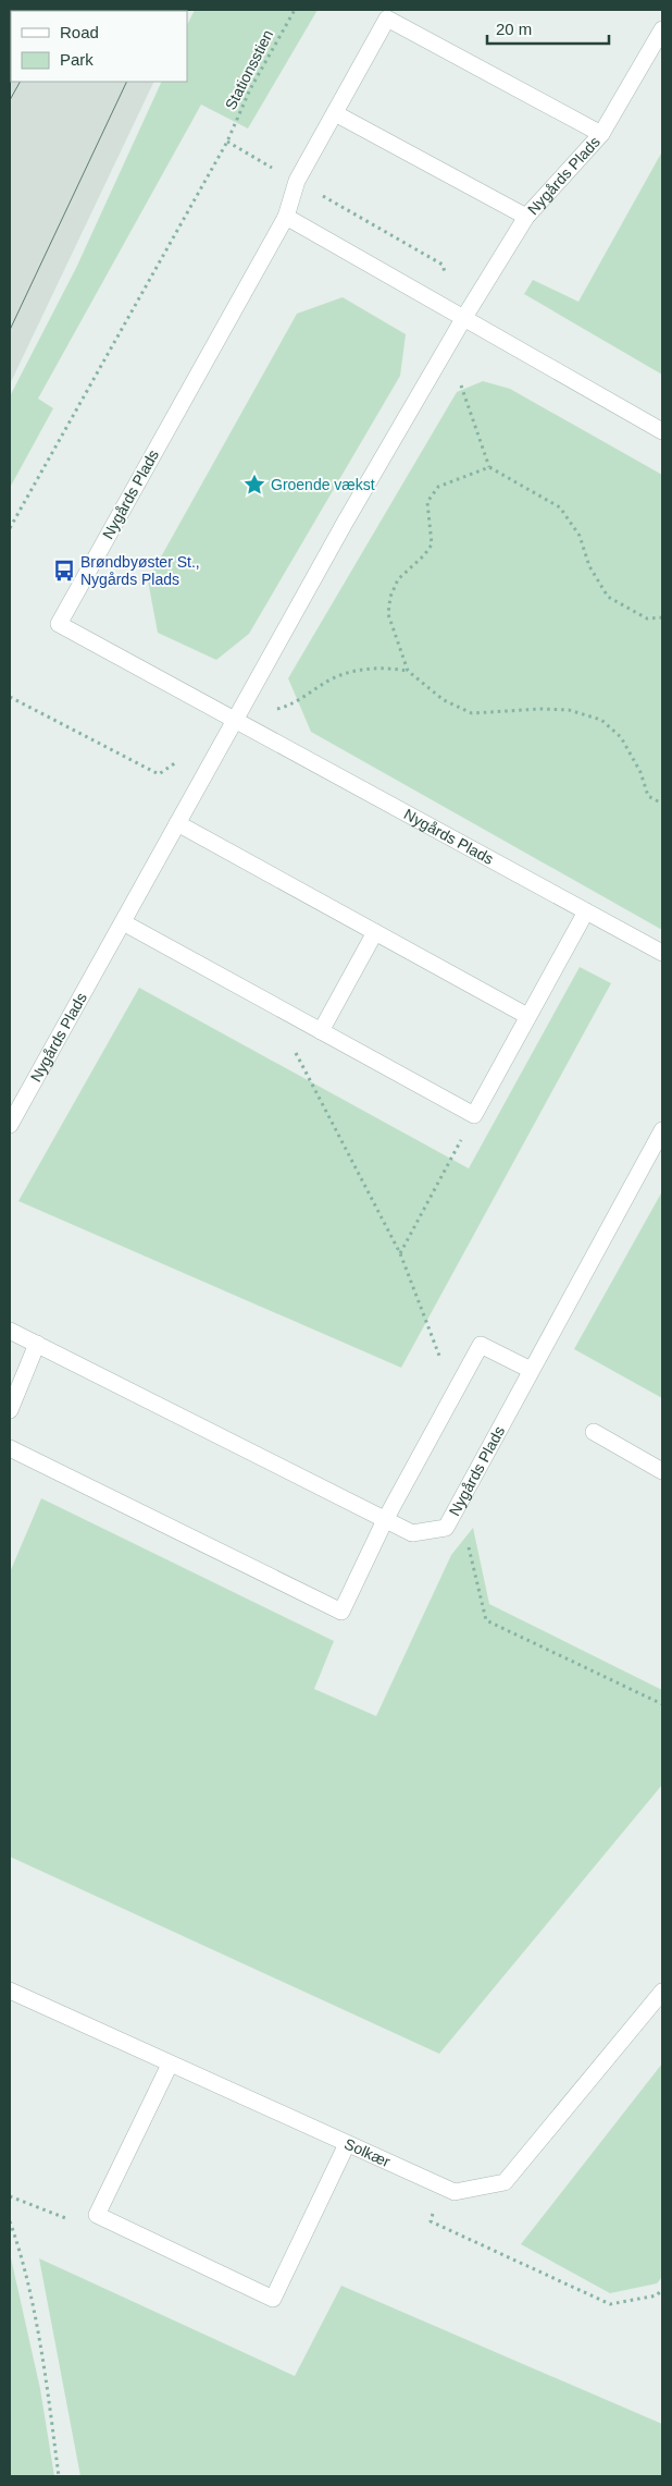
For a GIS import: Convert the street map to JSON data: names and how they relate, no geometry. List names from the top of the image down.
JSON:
{
  "streets": {
    "street": ["Nygårds Plads", "Solkær"],
    "path": ["Stationsstien"]
  },
  "places": {
    "place": ["Groende vækst"],
    "bus stop": ["Brøndbyøster St., Nygårds Plads"]
  },
  "legend": ["Road", "Park"],
  "scale_bar": "20 m"
}
